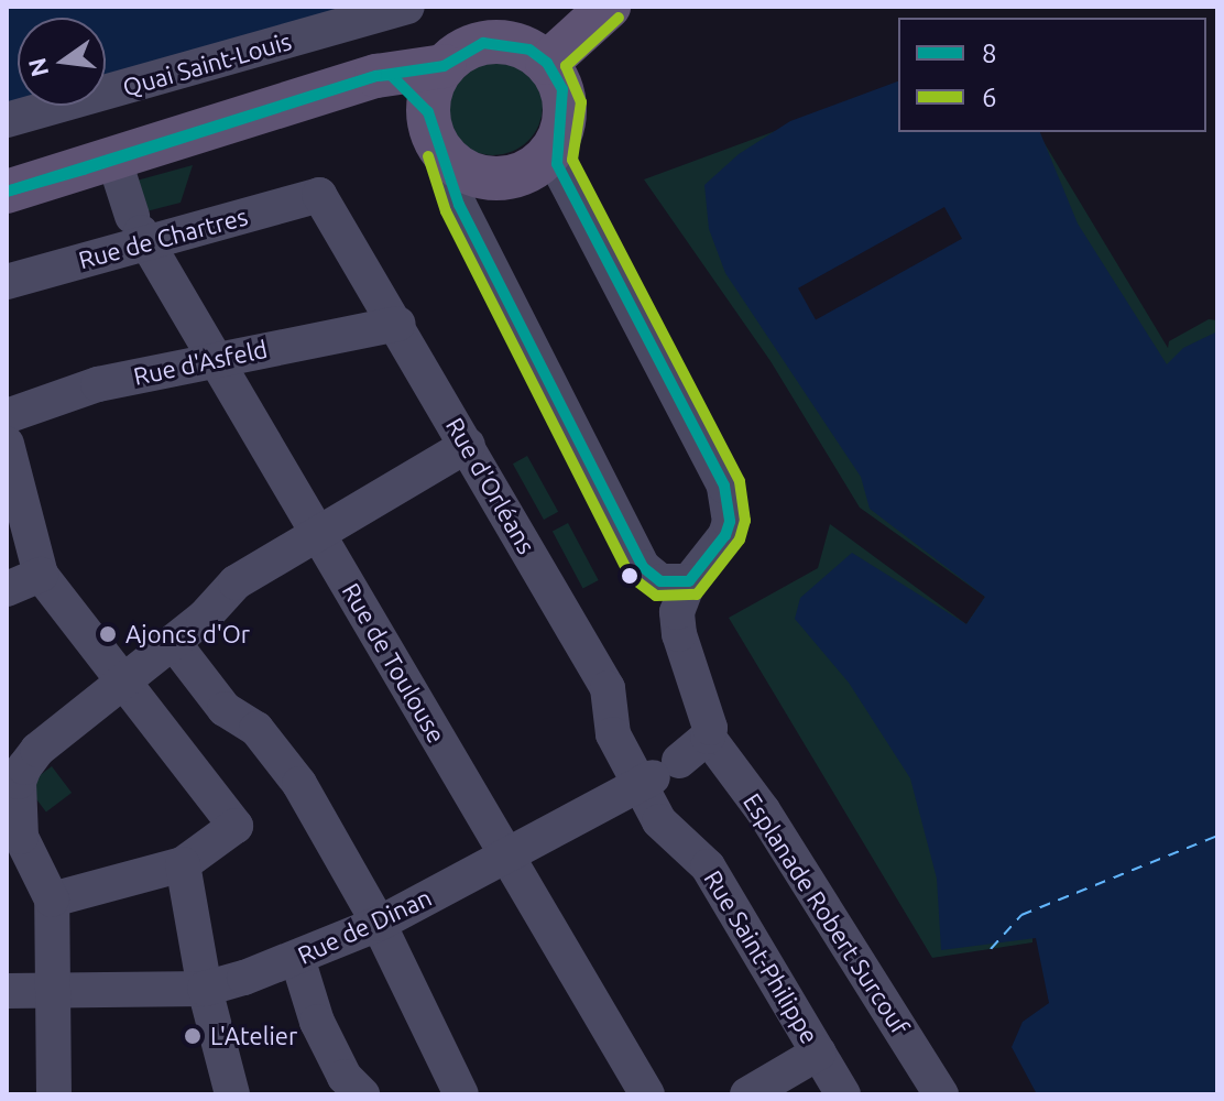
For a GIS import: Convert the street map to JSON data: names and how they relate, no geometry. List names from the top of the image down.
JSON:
{
  "streets": {
    "street": [
      "Quai Saint-Louis",
      "Rue de Chartres",
      "Rue d'Asfeld",
      "Rue d'Orléans",
      "Rue de Toulouse",
      "Esplanade Robert Surcouf",
      "Rue de Dinan",
      "Rue Saint-Philippe"
    ]
  },
  "crossings": [
    ["Rue de Chartres", "Rue d'Orléans"],
    ["Rue de Chartres", "Rue de Toulouse"],
    ["Rue d'Asfeld", "Rue d'Orléans"],
    ["Rue d'Asfeld", "Rue de Toulouse"],
    ["Rue d'Orléans", "Rue de Dinan"],
    ["Rue d'Orléans", "Rue Saint-Philippe"],
    ["Rue de Toulouse", "Rue de Dinan"],
    ["Esplanade Robert Surcouf", "Rue de Dinan"],
    ["Rue de Dinan", "Rue Saint-Philippe"]
  ],
  "places": ["Ajoncs d'Or", "L'Atelier"],
  "lines": ["transit line 6", "transit line 8"],
  "legend": ["8", "6"],
  "north": "left"
}
